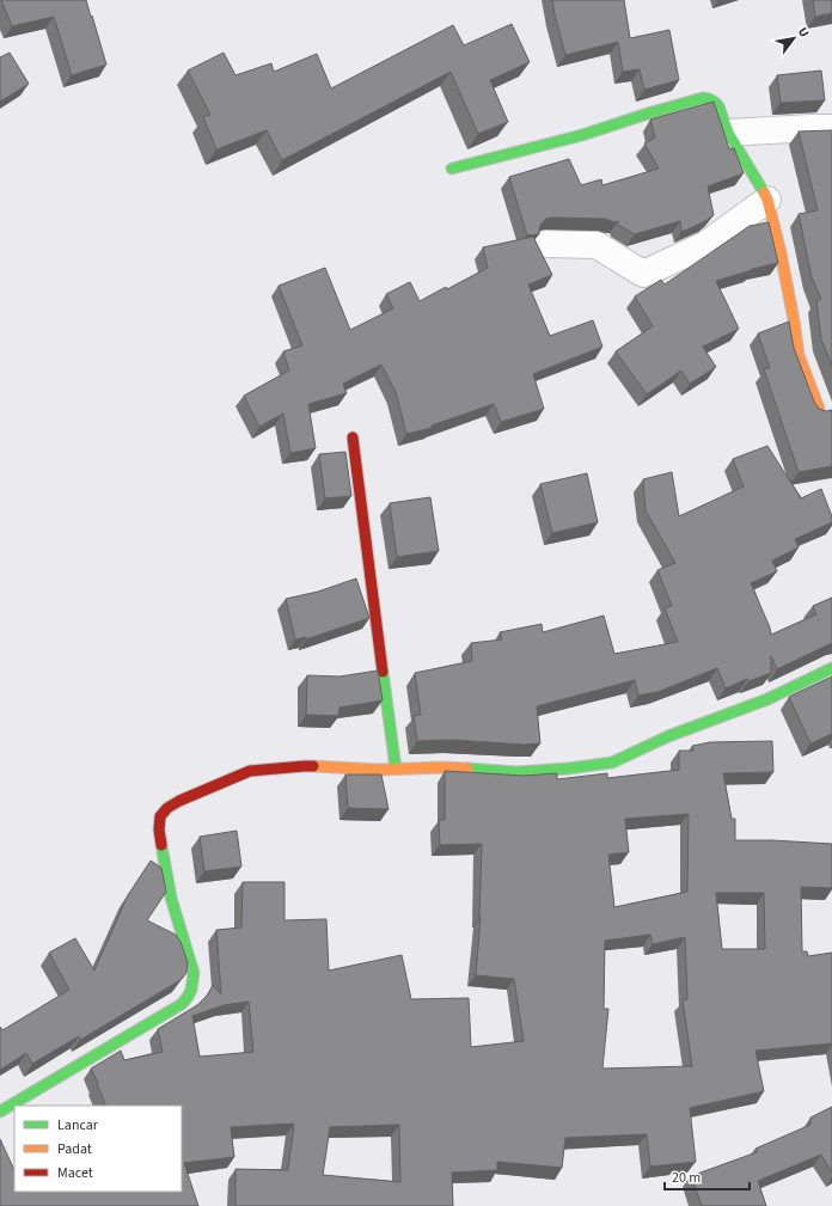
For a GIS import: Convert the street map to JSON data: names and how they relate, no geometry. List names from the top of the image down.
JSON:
{
  "legend": ["Lancar", "Padat", "Macet"],
  "scale_bar": "20 m",
  "north": "top right"
}
